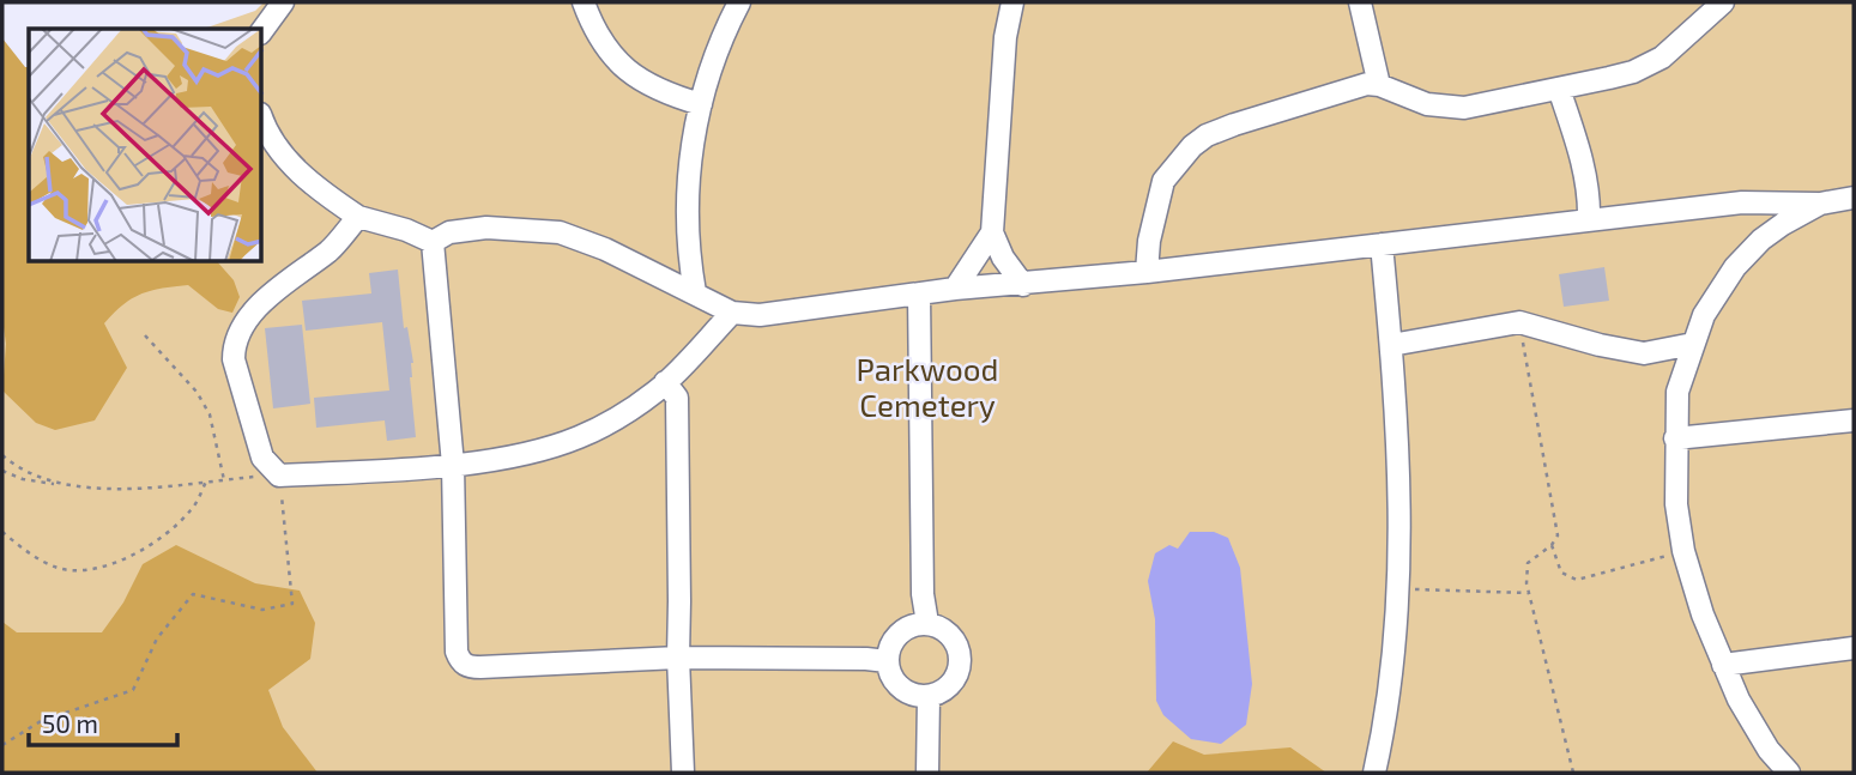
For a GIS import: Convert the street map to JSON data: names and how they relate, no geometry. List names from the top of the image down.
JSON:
{
  "parks": ["Parkwood Cemetery"],
  "scale_bar": "50 m"
}
